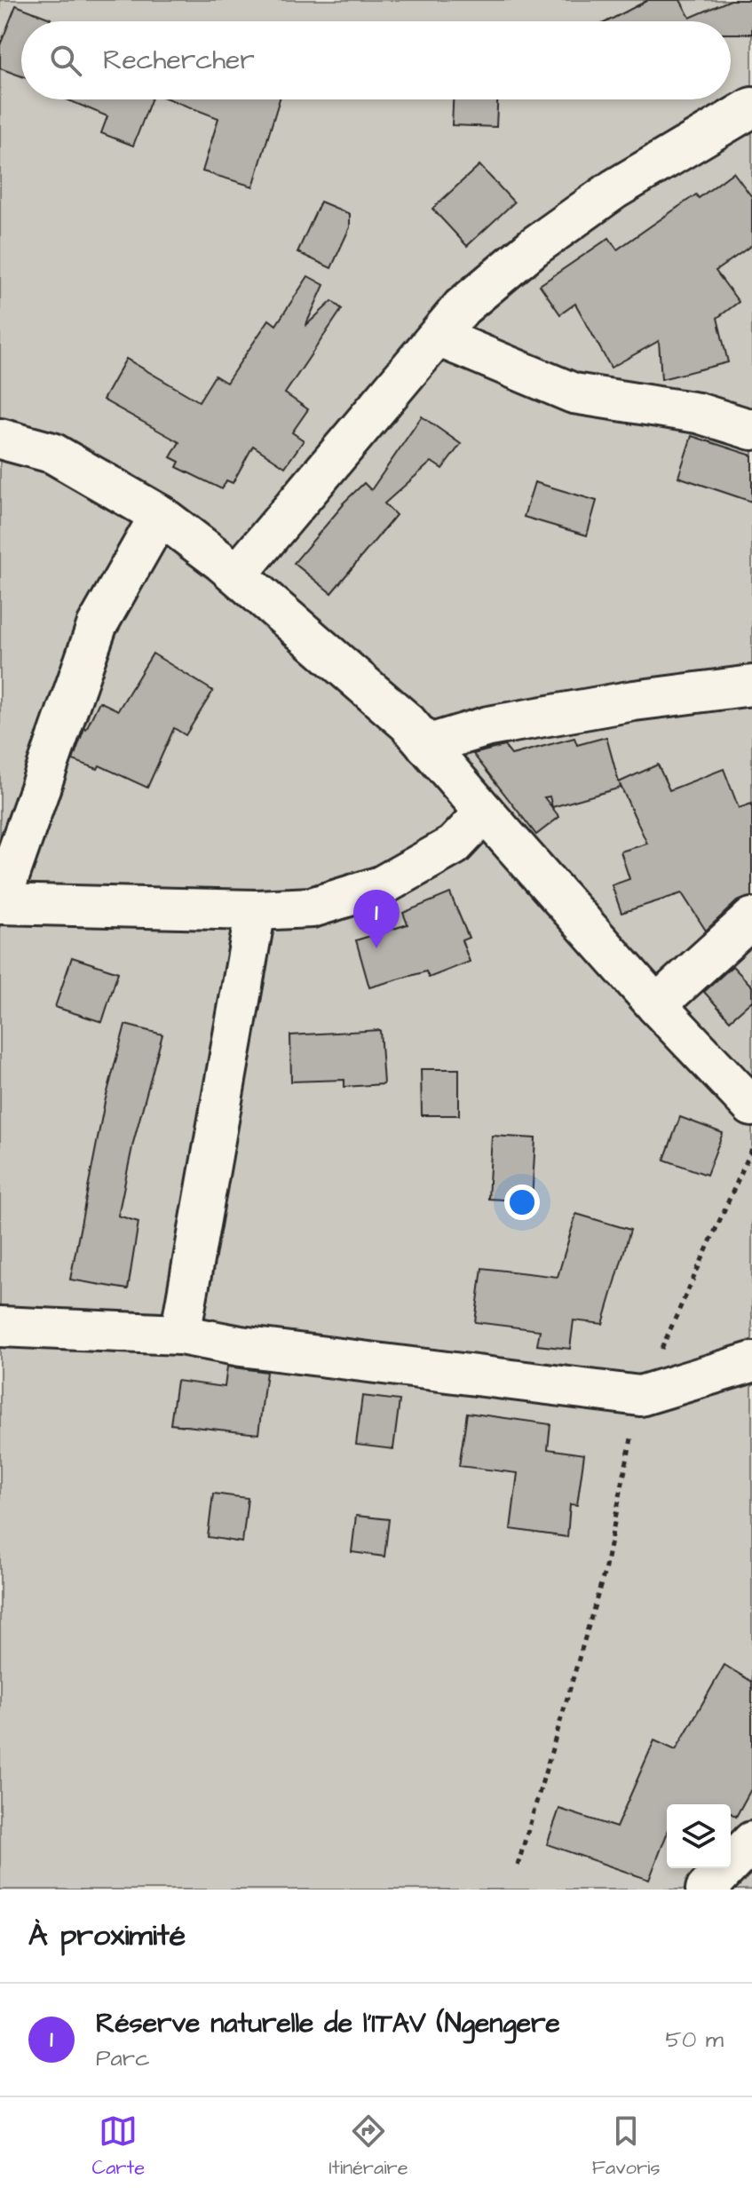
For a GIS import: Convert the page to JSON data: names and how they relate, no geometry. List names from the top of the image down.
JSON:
{
  "page": {
    "search": "Rechercher",
    "pins": "1",
    "heading": "À proximité",
    "list": [
      {
        "mark": "1",
        "name": "Réserve naturelle de l'ITAV (Ngengere",
        "note": "Parc",
        "value": "50 m"
      }
    ],
    "nav": ["Carte", "Itinéraire", "Favoris"]
  }
}
